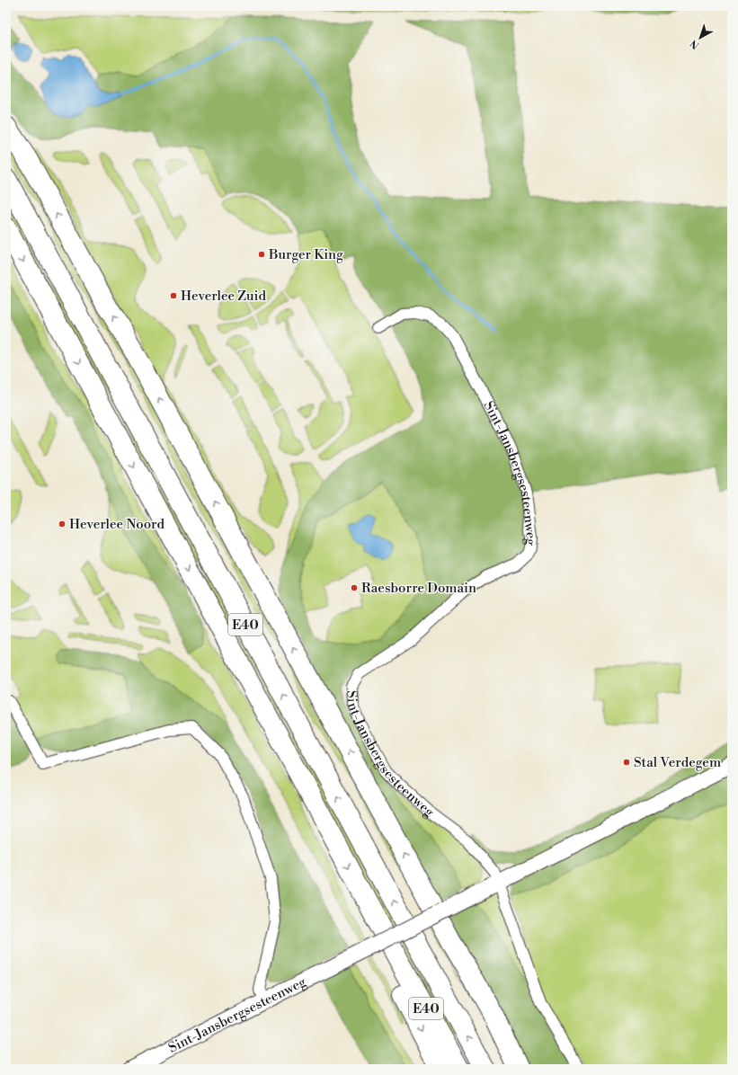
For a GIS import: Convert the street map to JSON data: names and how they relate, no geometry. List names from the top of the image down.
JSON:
{
  "streets": {
    "highway": ["E40"],
    "main road": ["Sint-Jansbergsesteenweg"]
  },
  "places": [
    "Burger King",
    "Heverlee Zuid",
    "Heverlee Noord",
    "Raesborre Domain",
    "Stal Verdegem"
  ],
  "north": "bottom left"
}
